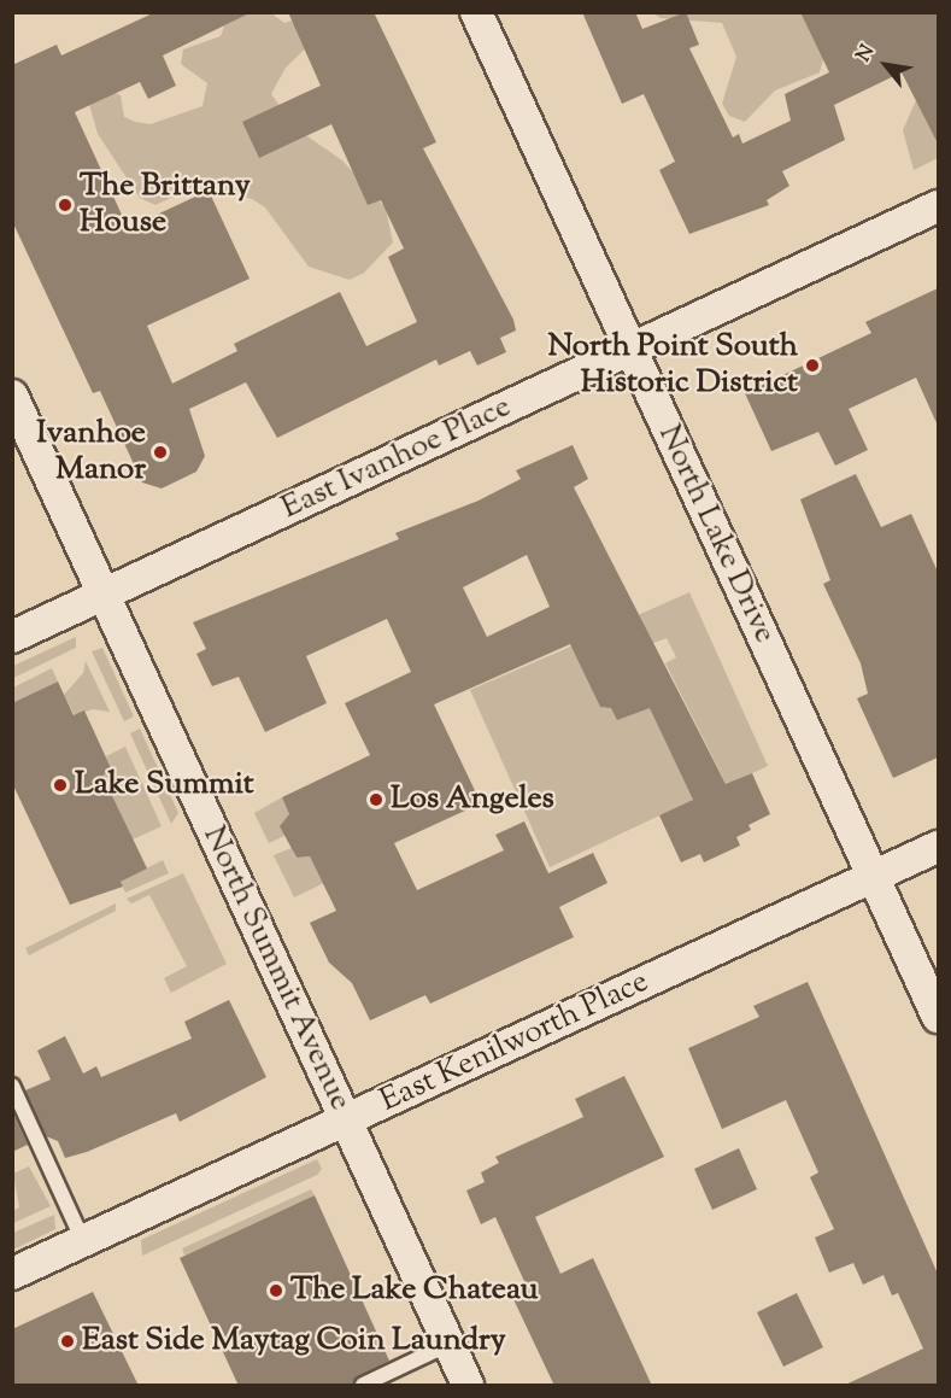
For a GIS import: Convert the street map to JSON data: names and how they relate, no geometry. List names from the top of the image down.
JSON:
{
  "streets": {
    "street": [
      "East Ivanhoe Place",
      "North Lake Drive",
      "North Summit Avenue",
      "East Kenilworth Place"
    ]
  },
  "crossings": [
    ["East Ivanhoe Place", "North Lake Drive"],
    ["East Ivanhoe Place", "North Summit Avenue"],
    ["North Lake Drive", "East Kenilworth Place"],
    ["North Summit Avenue", "East Kenilworth Place"]
  ],
  "places": [
    "The Brittany House",
    "North Point South Historic District",
    "Ivanhoe Manor",
    "Lake Summit",
    "Los Angeles",
    "The Lake Chateau",
    "East Side Maytag Coin Laundry"
  ],
  "north": "top left"
}
